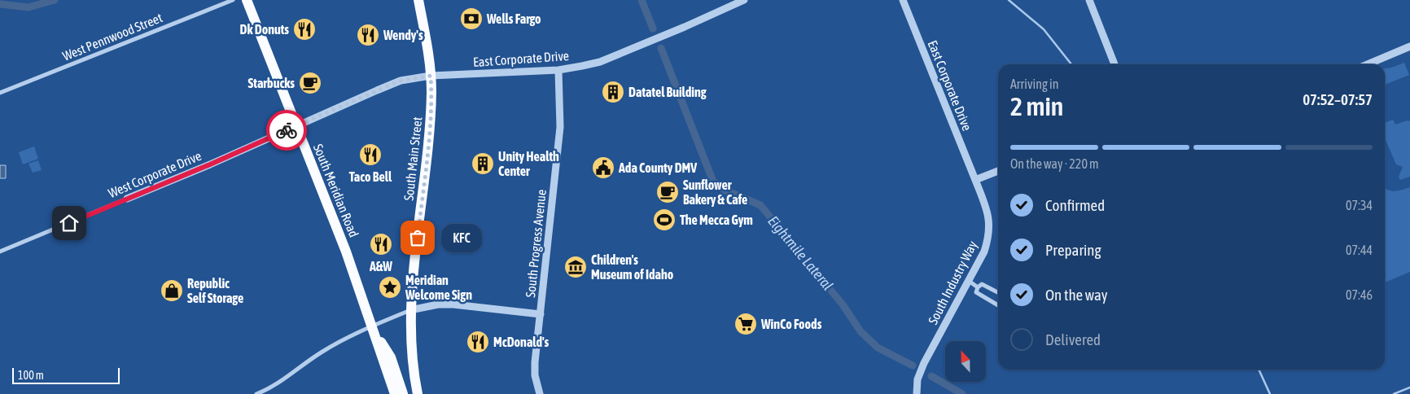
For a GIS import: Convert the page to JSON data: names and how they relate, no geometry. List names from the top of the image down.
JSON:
{
  "streets": {
    "main road": ["South Main Street", "South Meridian Road"],
    "street": [
      "West Pennwood Street",
      "East Corporate Drive",
      "West Corporate Drive",
      "South Progress Avenue",
      "South Industry Way"
    ]
  },
  "crossings": [
    ["East Corporate Drive", "South Main Street"],
    ["East Corporate Drive", "West Corporate Drive"],
    ["East Corporate Drive", "South Meridian Road"],
    ["East Corporate Drive", "South Progress Avenue"],
    ["East Corporate Drive", "South Industry Way"],
    ["West Corporate Drive", "South Meridian Road"]
  ],
  "water": ["Eightmile Lateral"],
  "places": {
    "bank": ["Wells Fargo"],
    "restaurant": [
      "Dk Donuts",
      "Wendy's",
      "Taco Bell",
      "A&W",
      "McDonald's"
    ],
    "cafe": ["Starbucks", "Sunflower Bakery & Cafe"],
    "building": ["Datatel Building", "Unity Health Center"],
    "public building": ["Ada County DMV"],
    "sports": ["The Mecca Gym"],
    "other": ["KFC"],
    "museum": ["Children's Museum of Idaho"],
    "place": ["Meridian Welcome Sign"],
    "shop": ["Republic Self Storage"],
    "supermarket": ["WinCo Foods"]
  },
  "scale_bar": "100 m",
  "north": "top",
  "page": {
    "heading": ["2 min", "Arriving in", "07:52–07:57"],
    "bar": "On the way · 220 m",
    "list": [
      ["Confirmed", "07:34"],
      ["Preparing", "07:44"],
      ["On the way", "07:46"],
      "Delivered"
    ],
    "bubble": "KFC",
    "scale": "100 m"
  }
}
